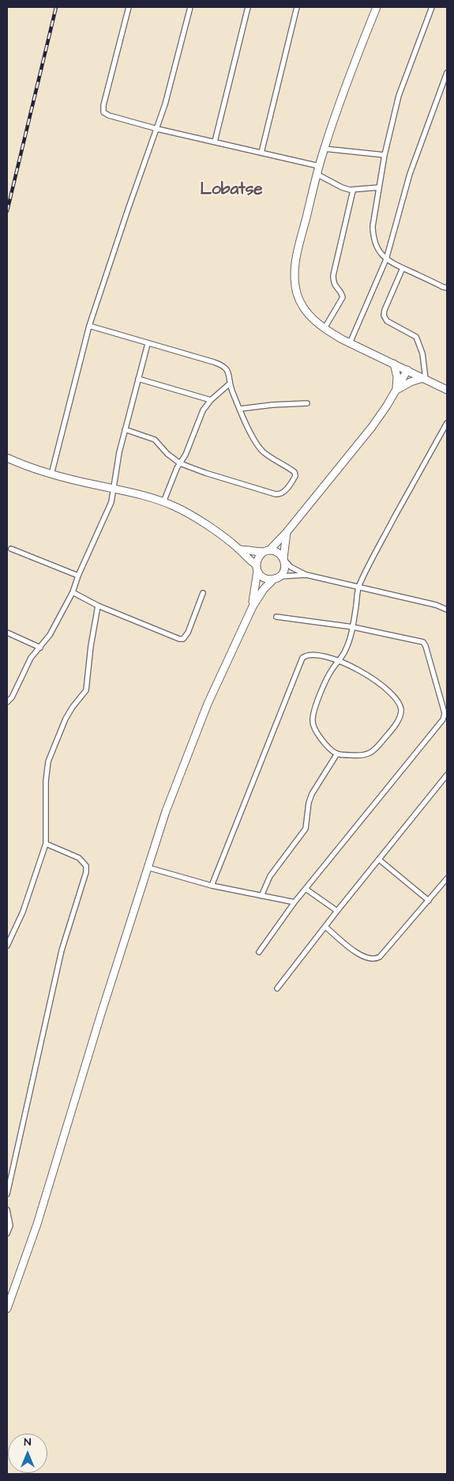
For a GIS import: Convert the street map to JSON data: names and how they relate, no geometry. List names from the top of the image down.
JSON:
{
  "districts": ["Lobatse"],
  "north": "top"
}
